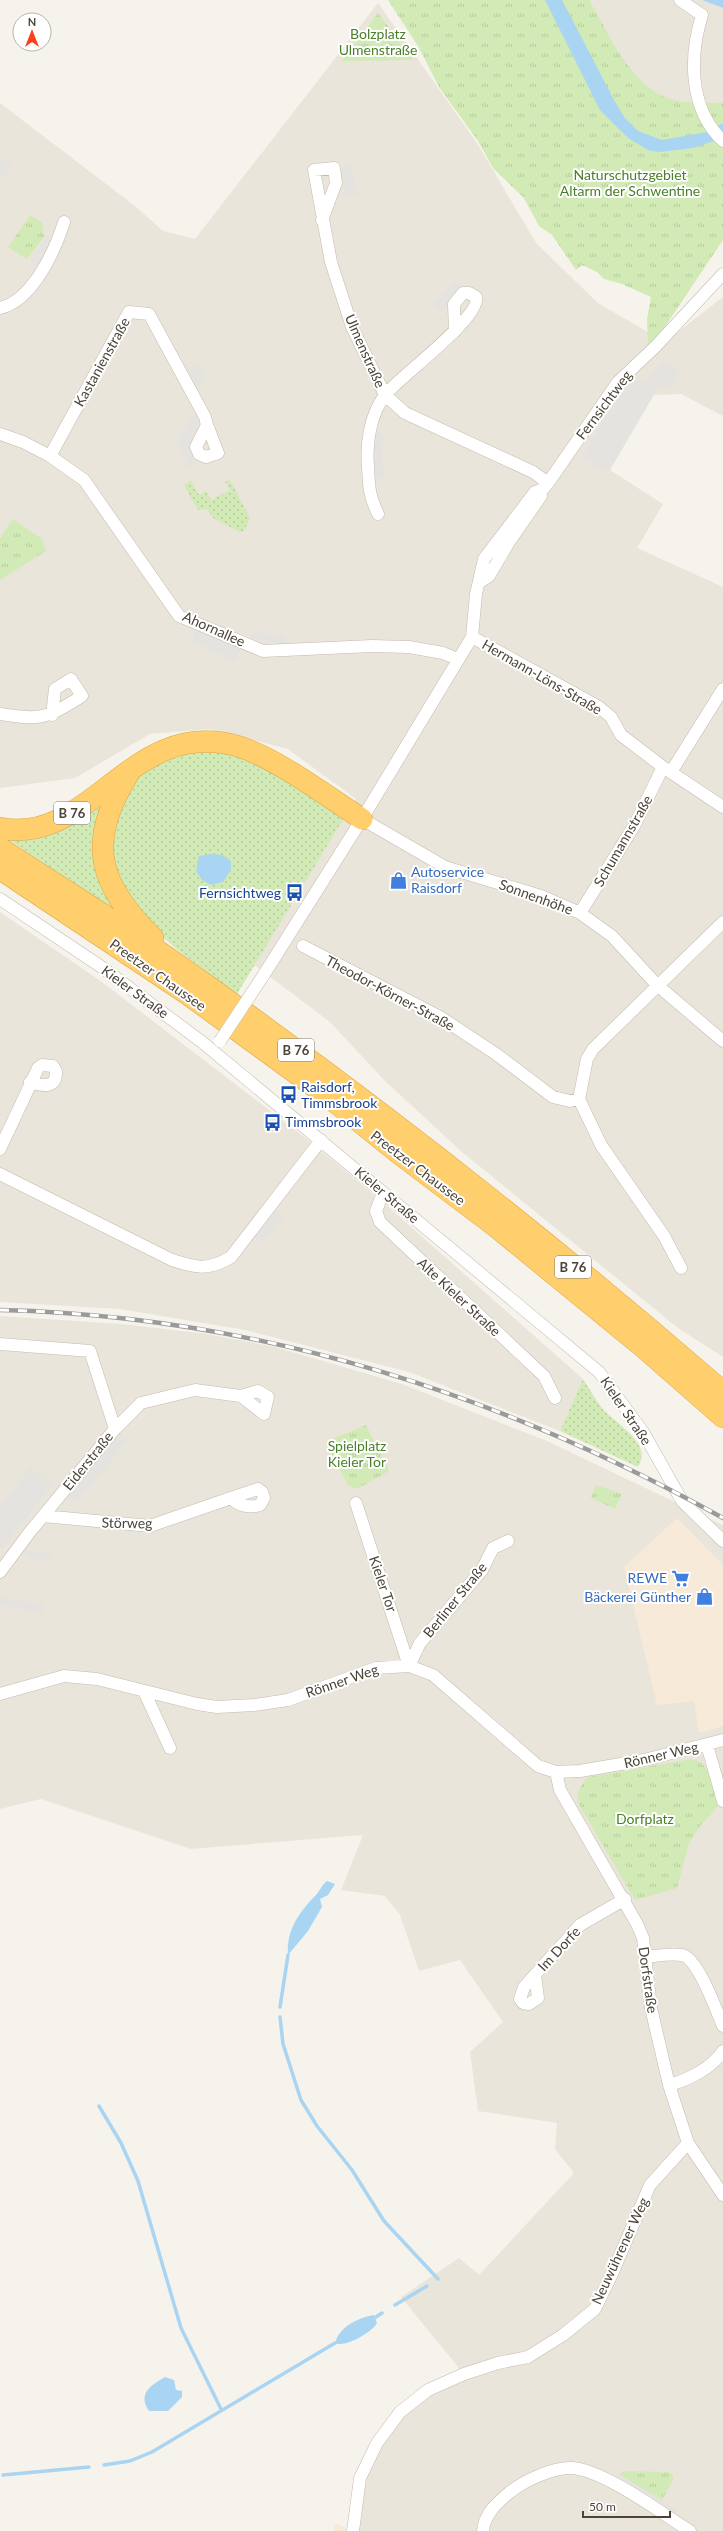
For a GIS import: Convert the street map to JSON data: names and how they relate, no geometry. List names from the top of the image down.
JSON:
{
  "streets": {
    "highway": ["B 76", "Preetzer Chaussee"],
    "street": [
      "Ulmenstraße",
      "Kastanienstraße",
      "Fernsichtweg",
      "Ahornallee",
      "Hermann-Löns-Straße",
      "Schumannstraße",
      "Sonnenhöhe",
      "Kieler Straße",
      "Theodor-Körner-Straße",
      "Alte Kieler Straße",
      "Eiderstraße",
      "Störweg",
      "Kieler Tor",
      "Berliner Straße",
      "Rönner Weg",
      "Im Dorfe",
      "Dorfstraße",
      "Neuwührener Weg"
    ]
  },
  "crossings": [
    ["Ulmenstraße", "Fernsichtweg"],
    ["Kastanienstraße", "Ahornallee"],
    ["Fernsichtweg", "Ahornallee"],
    ["Fernsichtweg", "Hermann-Löns-Straße"],
    ["Fernsichtweg", "B 76"],
    ["Fernsichtweg", "Sonnenhöhe"],
    ["Fernsichtweg", "Kieler Straße"],
    ["Hermann-Löns-Straße", "Schumannstraße"],
    ["B 76", "Sonnenhöhe"],
    ["B 76", "Preetzer Chaussee"],
    ["Schumannstraße", "Sonnenhöhe"],
    ["Kieler Straße", "Alte Kieler Straße"],
    ["Eiderstraße", "Störweg"],
    ["Kieler Tor", "Berliner Straße"],
    ["Kieler Tor", "Rönner Weg"],
    ["Berliner Straße", "Rönner Weg"],
    ["Rönner Weg", "Dorfstraße"],
    ["Im Dorfe", "Dorfstraße"],
    ["Dorfstraße", "Neuwührener Weg"]
  ],
  "parks": [
    "Bolzplatz Ulmenstraße",
    "Naturschutzgebiet Altarm der Schwentine",
    "Spielplatz Kieler Tor",
    "Dorfplatz"
  ],
  "places": {
    "shop": ["Autoservice Raisdorf", "Bäckerei Günther"],
    "bus stop": ["Fernsichtweg", "Raisdorf, Timmsbrook", "Timmsbrook"],
    "supermarket": ["REWE"]
  },
  "scale_bar": "50 m",
  "north": "top"
}
